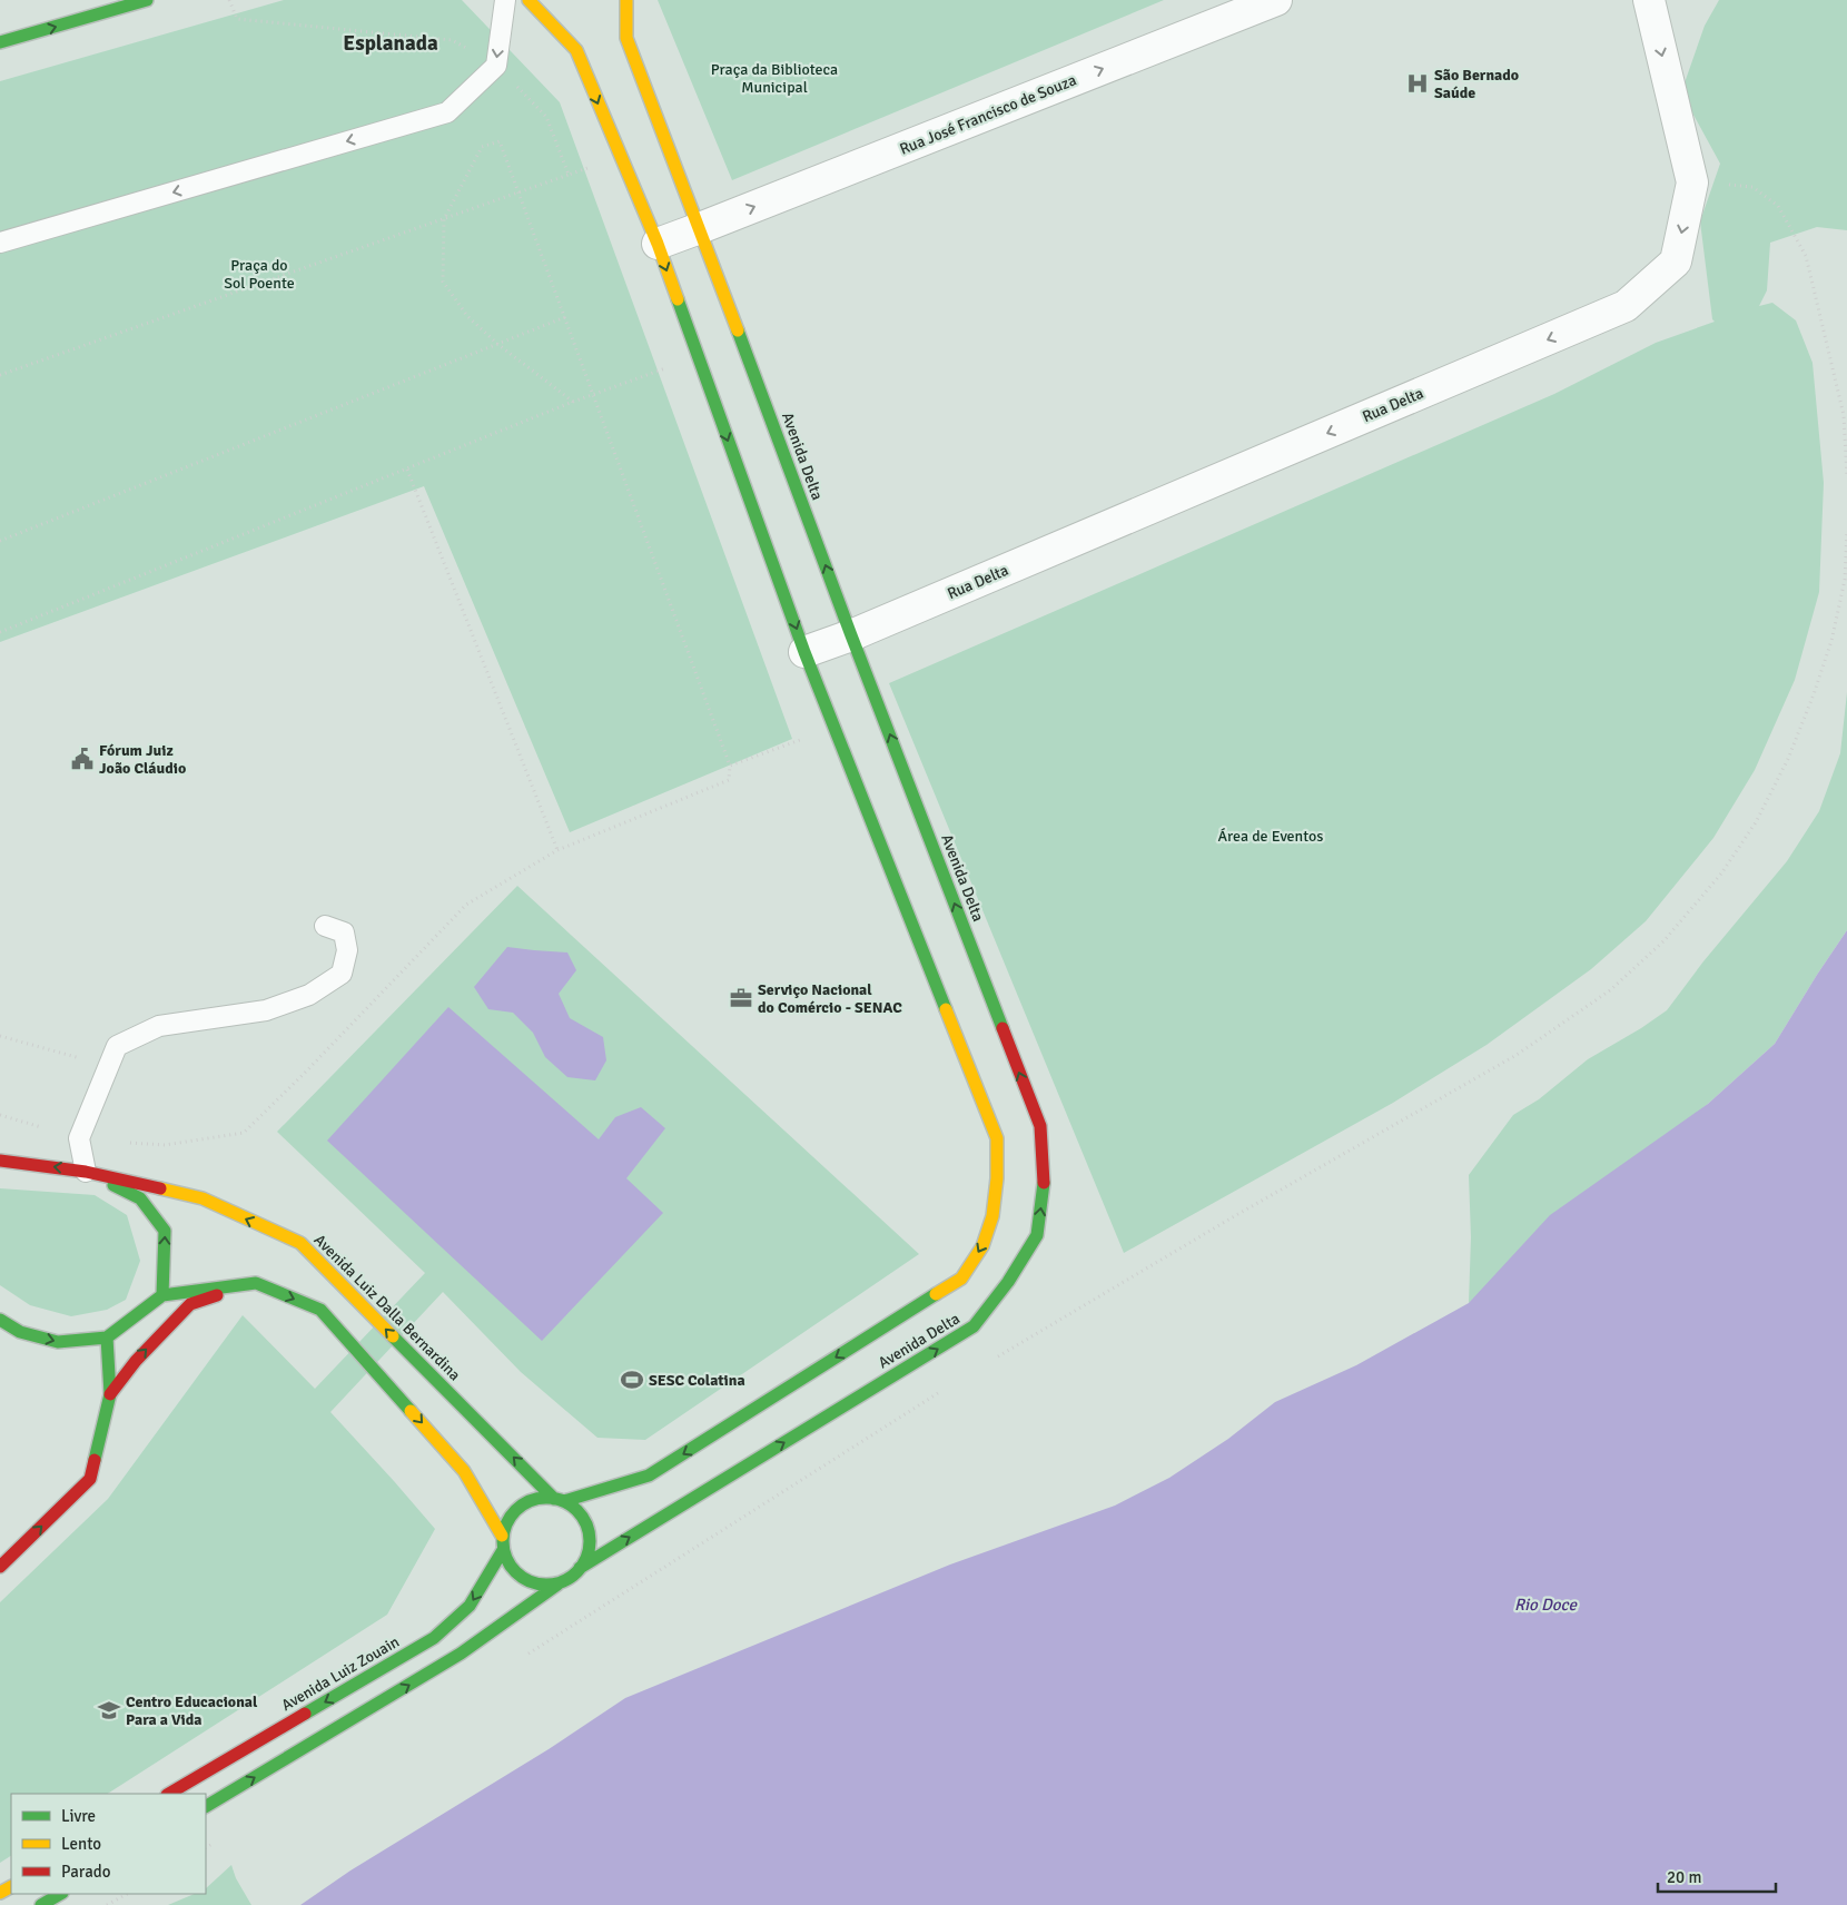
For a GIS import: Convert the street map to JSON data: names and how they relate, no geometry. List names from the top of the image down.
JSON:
{
  "streets": {
    "street": [
      "Rua José Francisco de Souza",
      "Rua Delta",
      "Avenida Delta",
      "Avenida Luiz Dalla Bernardina",
      "Avenida Luiz Zouain"
    ]
  },
  "crossings": [
    ["Rua José Francisco de Souza", "Avenida Delta"],
    ["Rua Delta", "Avenida Delta"],
    ["Avenida Delta", "Avenida Luiz Dalla Bernardina"],
    ["Avenida Delta", "Avenida Luiz Zouain"],
    ["Avenida Luiz Dalla Bernardina", "Avenida Luiz Zouain"]
  ],
  "one_way": ["Rua José Francisco de Souza", "Rua Delta"],
  "districts": ["Esplanada"],
  "water": ["Rio Doce"],
  "parks": ["Praça da Biblioteca Municipal", "Praça do Sol Poente", "Área de Eventos"],
  "places": {
    "hospital": ["São Bernado Saúde"],
    "public building": ["Fórum Juiz João Cláudio"],
    "office": ["Serviço Nacional do Comércio - SENAC"],
    "sports": ["SESC Colatina"],
    "school or university": ["Centro Educacional Para a Vida"]
  },
  "legend": ["Livre", "Lento", "Parado"],
  "scale_bar": "20 m"
}
